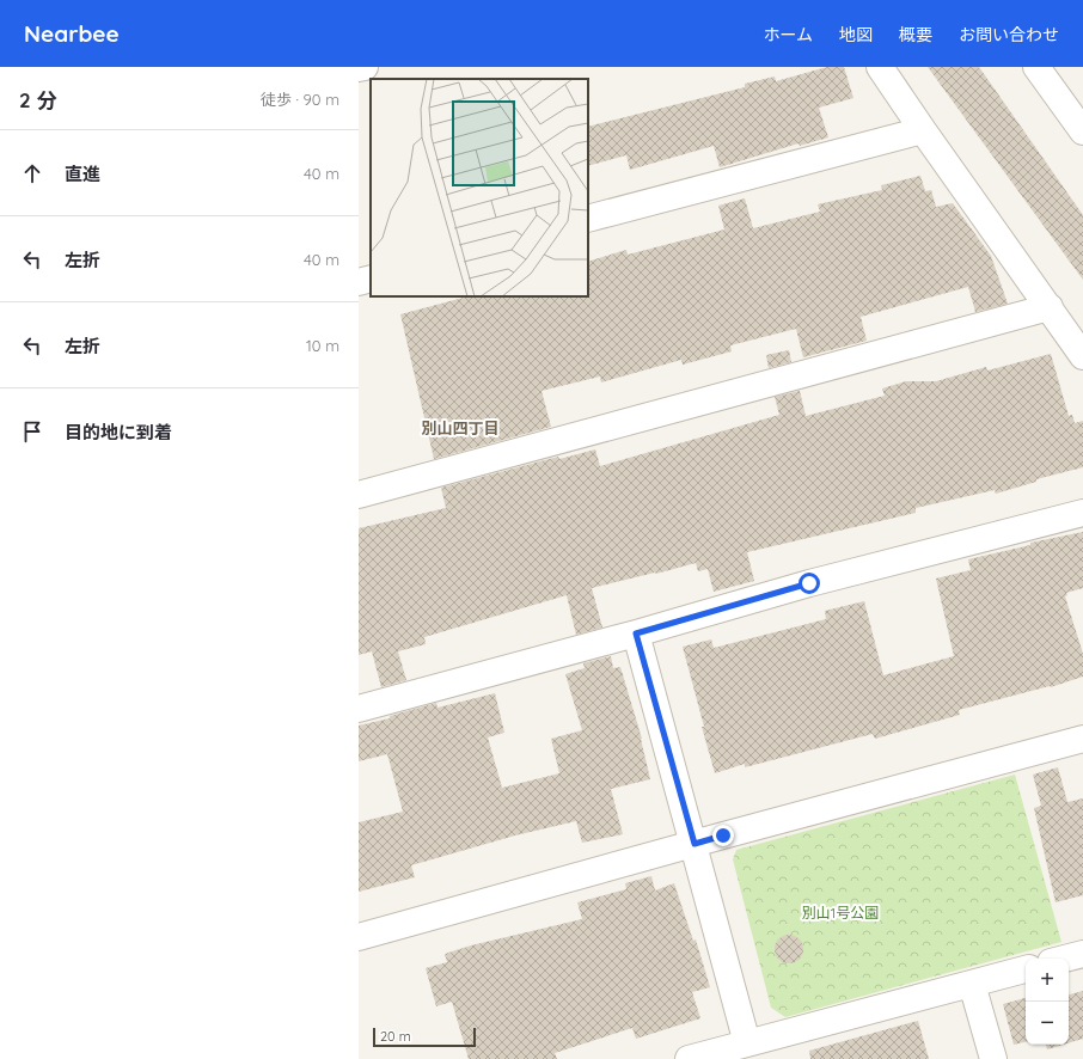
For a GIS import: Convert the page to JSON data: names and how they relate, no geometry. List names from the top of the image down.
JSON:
{
  "districts": ["別山四丁目"],
  "parks": ["別山1号公園"],
  "scale_bar": "20 m",
  "page": {
    "header": "Nearbee",
    "nav": [
      "ホーム",
      "地図",
      "概要",
      "お問い合わせ"
    ],
    "heading": ["2 分", "徒歩 · 90 m"],
    "list": [
      ["直進", "40 m"],
      ["左折", "40 m"],
      ["左折", "10 m"],
      "目的地に到着"
    ],
    "map_buttons": ["+", "−"],
    "scale": "20 m"
  }
}
